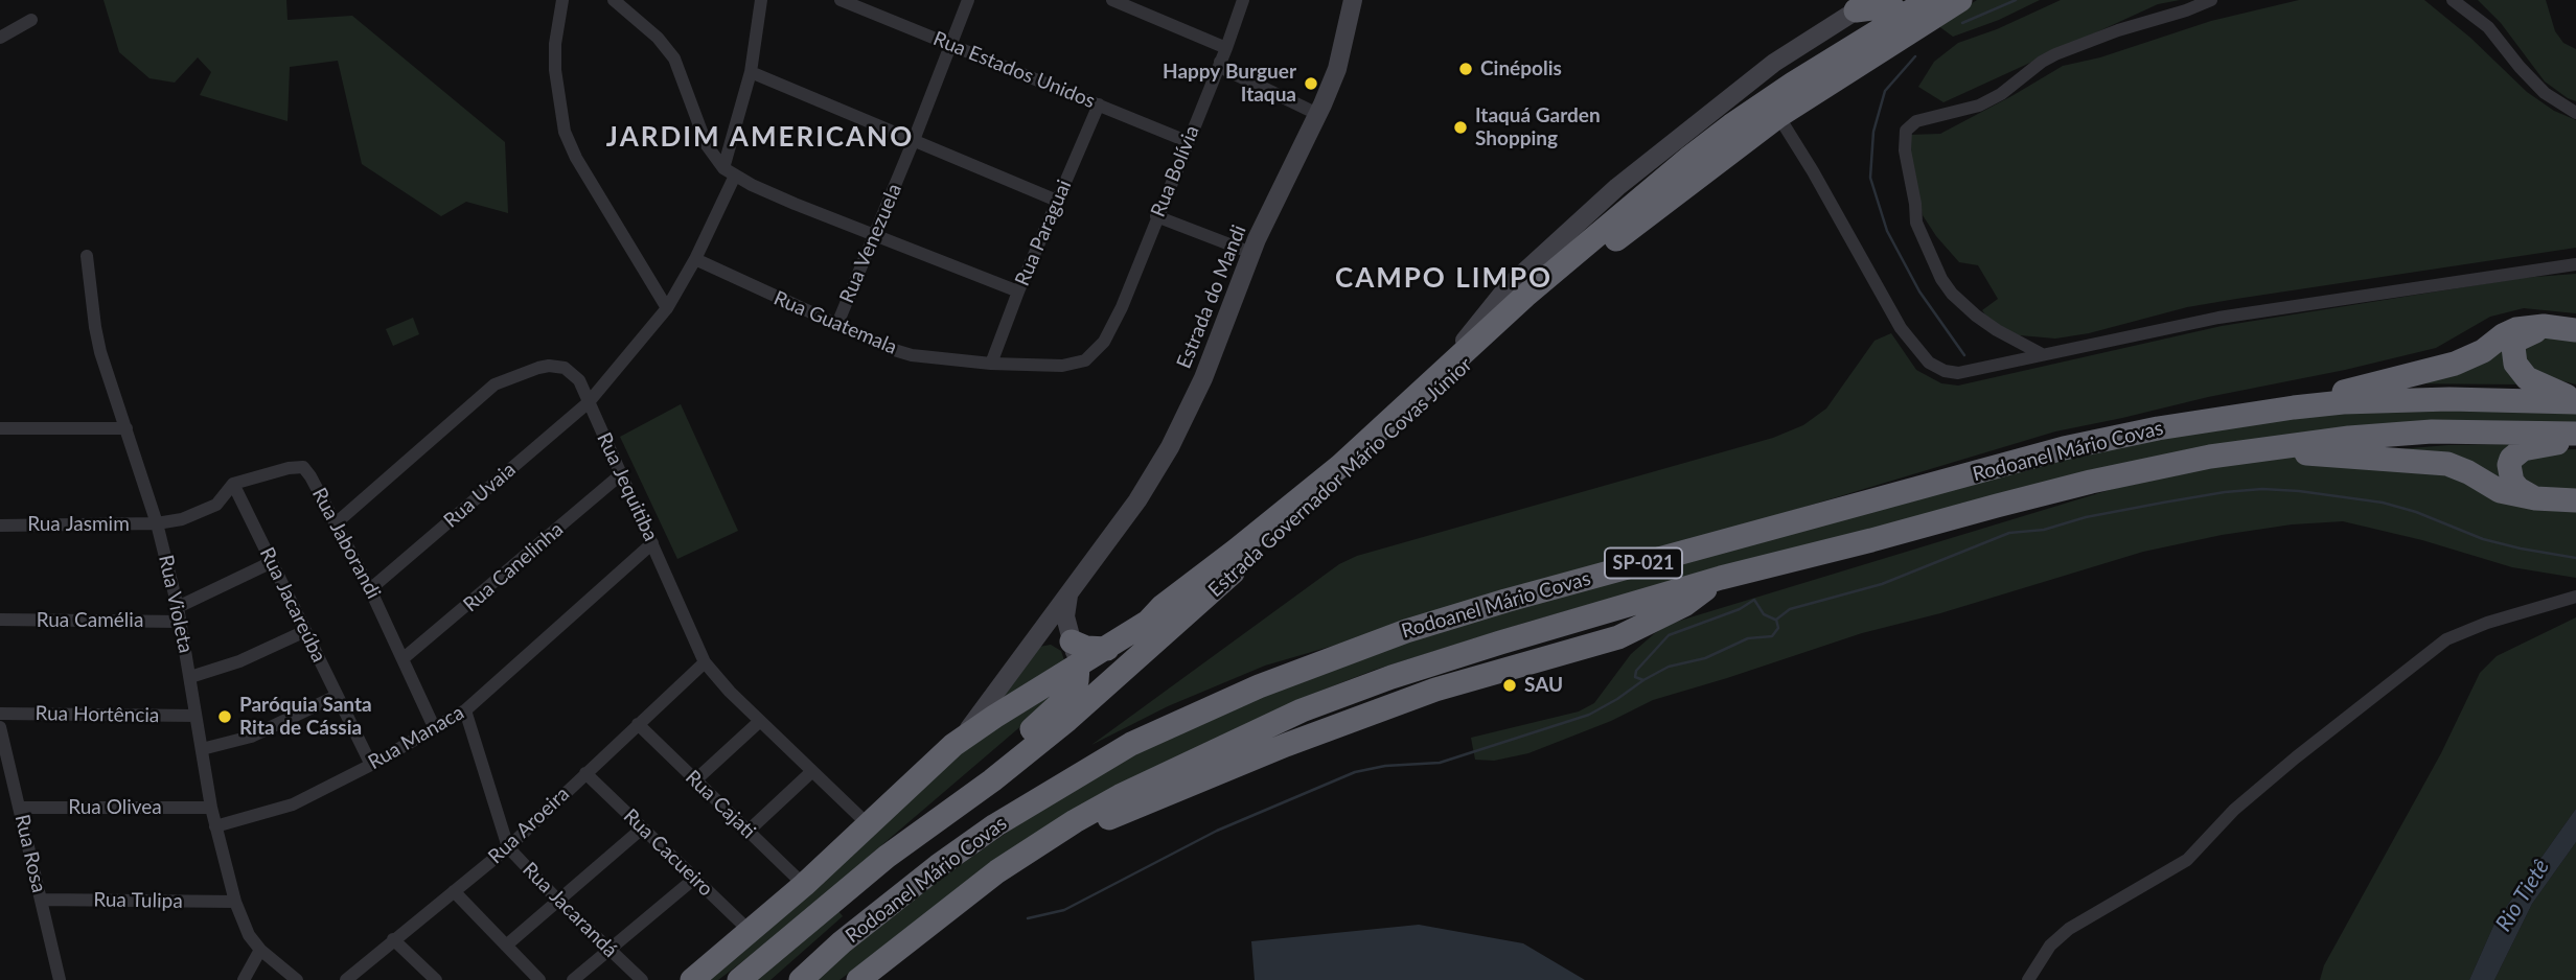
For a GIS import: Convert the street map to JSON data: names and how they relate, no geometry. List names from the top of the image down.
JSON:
{
  "streets": {
    "highway": ["Rodoanel Mário Covas", "Estrada Governador Mário Covas Júnior", "SP-021"],
    "main road": ["Estrada do Mandi"],
    "street": [
      "Rua Estados Unidos",
      "Rua Bolívia",
      "Rua Paraguai",
      "Rua Venezuela",
      "Rua Guatemala",
      "Rua Jequitiba",
      "Rua Uvaia",
      "Rua Jasmim",
      "Rua Jaborandi",
      "Rua Canelinha",
      "Rua Violeta",
      "Rua Jacareúba",
      "Rua Camélia",
      "Rua Hortência",
      "Rua Manaca",
      "Rua Cajati",
      "Rua Olivea",
      "Rua Aroeira",
      "Rua Cacueiro",
      "Rua Rosa",
      "Rua Tulipa",
      "Rua Jacarandá"
    ]
  },
  "crossings": [
    ["Rua Estados Unidos", "Rua Bolívia"],
    ["Rua Estados Unidos", "Rua Paraguai"],
    ["Rua Estados Unidos", "Rua Venezuela"],
    ["Rua Bolívia", "Rua Guatemala"],
    ["Rua Paraguai", "Rua Guatemala"],
    ["Rua Venezuela", "Rua Guatemala"],
    ["Estrada do Mandi", "Estrada Governador Mário Covas Júnior"],
    ["Rua Guatemala", "Rua Uvaia"],
    ["Estrada Governador Mário Covas Júnior", "Rua Jequitiba"],
    ["Estrada Governador Mário Covas Júnior", "Rua Cajati"],
    ["Estrada Governador Mário Covas Júnior", "Rua Cacueiro"],
    ["Rua Jequitiba", "Rua Uvaia"],
    ["Rua Jequitiba", "Rua Jaborandi"],
    ["Rua Jequitiba", "Rua Canelinha"],
    ["Rua Jequitiba", "Rua Manaca"],
    ["Rua Jequitiba", "Rua Aroeira"],
    ["Rua Uvaia", "Rua Jaborandi"],
    ["Rua Jasmim", "Rua Jaborandi"],
    ["Rua Jasmim", "Rua Violeta"],
    ["Rua Jaborandi", "Rua Canelinha"],
    ["Rua Jaborandi", "Rua Violeta"],
    ["Rua Jaborandi", "Rua Jacareúba"],
    ["Rua Jaborandi", "Rua Manaca"],
    ["Rua Violeta", "Rua Camélia"],
    ["Rua Violeta", "Rua Hortência"],
    ["Rua Violeta", "Rua Manaca"],
    ["Rua Violeta", "Rua Olivea"],
    ["Rua Violeta", "Rua Tulipa"],
    ["Rua Jacareúba", "Rua Manaca"],
    ["Rua Manaca", "Rua Jacarandá"],
    ["Rua Cajati", "Rua Aroeira"],
    ["Rua Olivea", "Rua Rosa"],
    ["Rua Aroeira", "Rua Cacueiro"],
    ["Rua Aroeira", "Rua Jacarandá"],
    ["Rua Rosa", "Rua Tulipa"]
  ],
  "districts": ["JARDIM AMERICANO", "CAMPO LIMPO"],
  "water": ["Rio Tietê"],
  "places": [
    "Cinépolis",
    "Happy Burguer Itaqua",
    "Itaquá Garden Shopping",
    "SAU",
    "Paróquia Santa Rita de Cássia"
  ]
}
